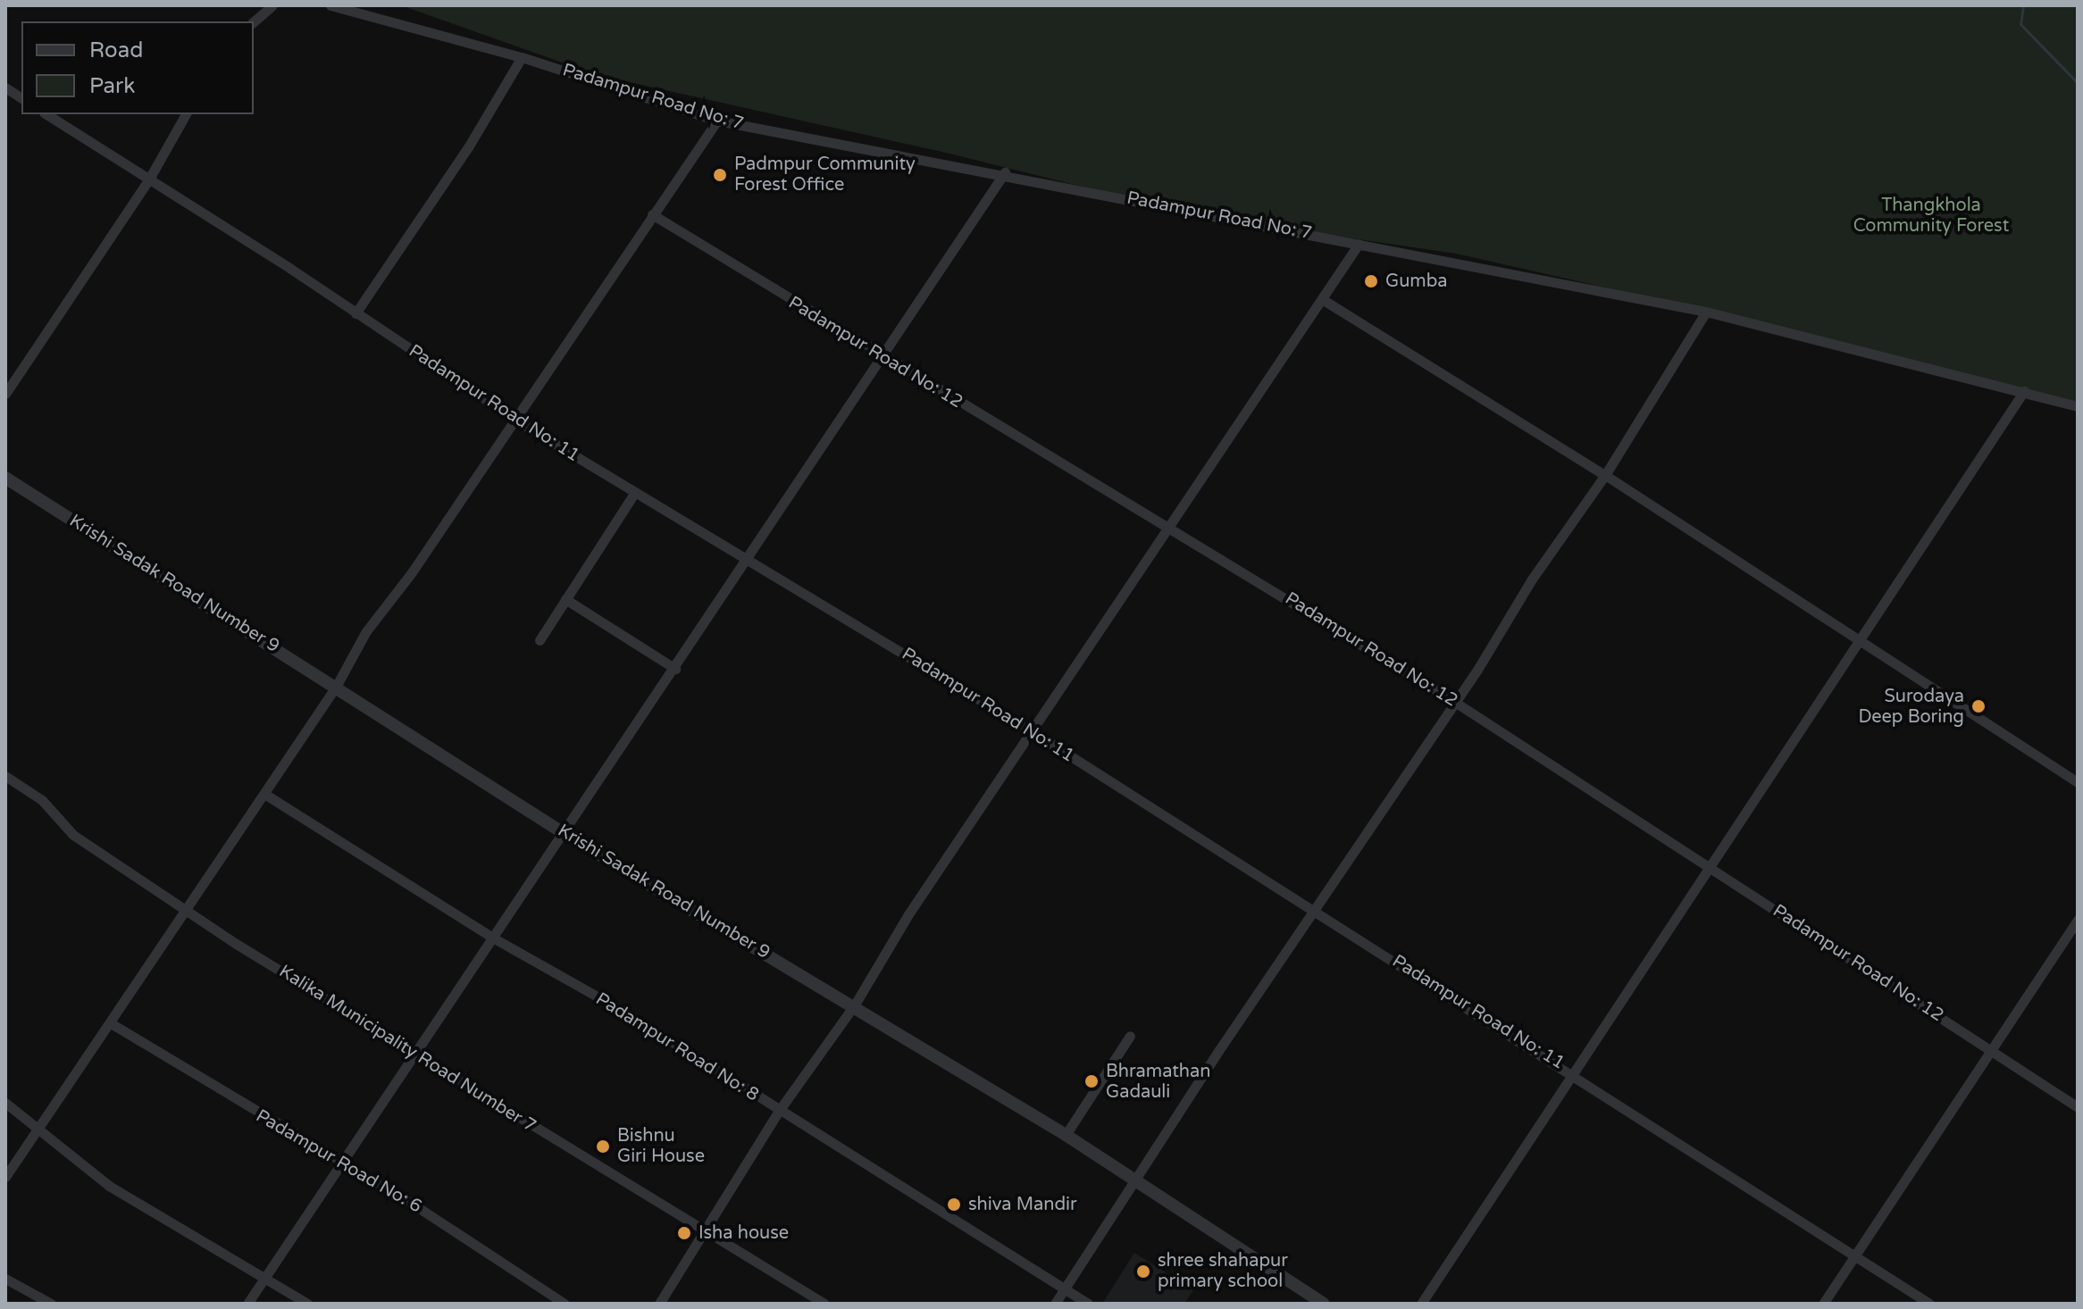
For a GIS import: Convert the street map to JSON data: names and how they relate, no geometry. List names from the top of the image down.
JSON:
{
  "streets": {
    "street": [
      "Padampur Road No: 7",
      "Padampur Road No: 12",
      "Padampur Road No: 11",
      "Krishi Sadak Road Number 9",
      "Padampur Road No: 8",
      "Kalika Municipality Road Number 7",
      "Padampur Road No: 6"
    ]
  },
  "parks": ["Thangkhola Community Forest"],
  "places": [
    "Padmpur Community Forest Office",
    "Gumba",
    "Surodaya Deep Boring",
    "Bhramathan Gadauli",
    "Bishnu Giri House",
    "shiva Mandir",
    "Isha house",
    "shree shahapur primary school"
  ],
  "legend": ["Road", "Park"]
}
